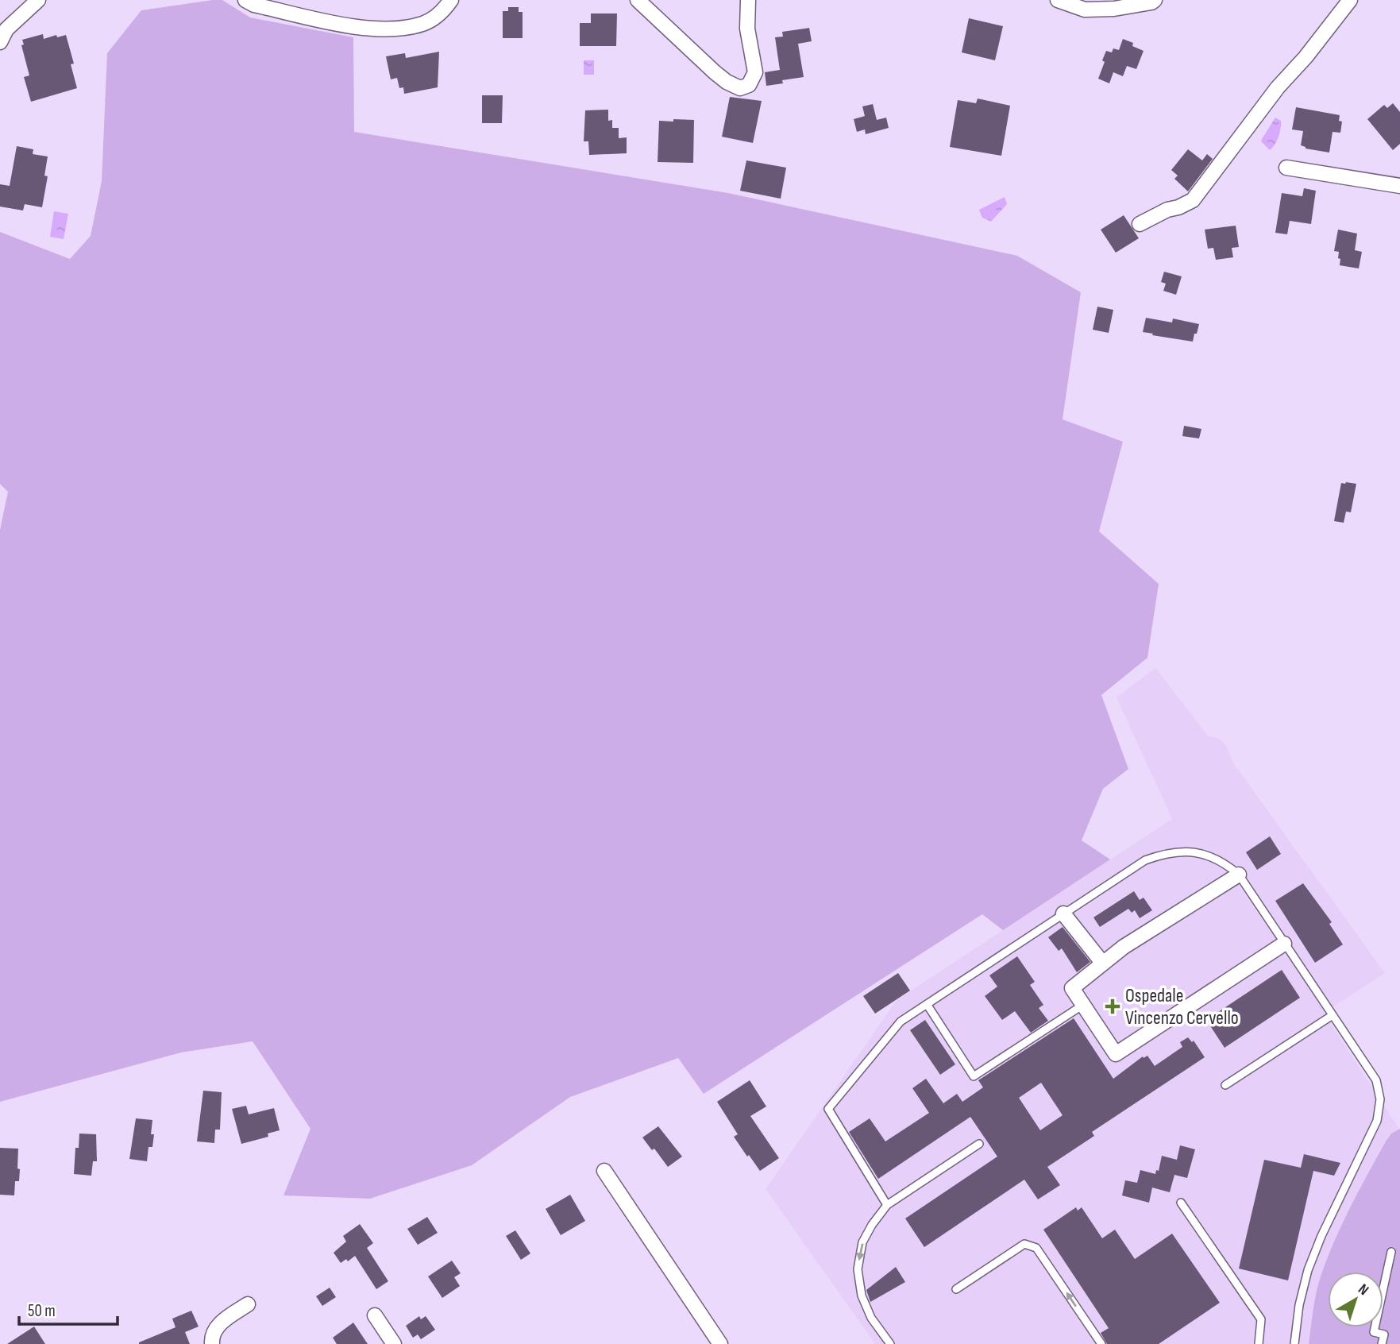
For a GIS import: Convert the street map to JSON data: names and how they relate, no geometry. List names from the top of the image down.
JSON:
{
  "places": {
    "health": ["Ospedale Vincenzo Cervello"]
  },
  "scale_bar": "50 m",
  "north": "top right"
}
